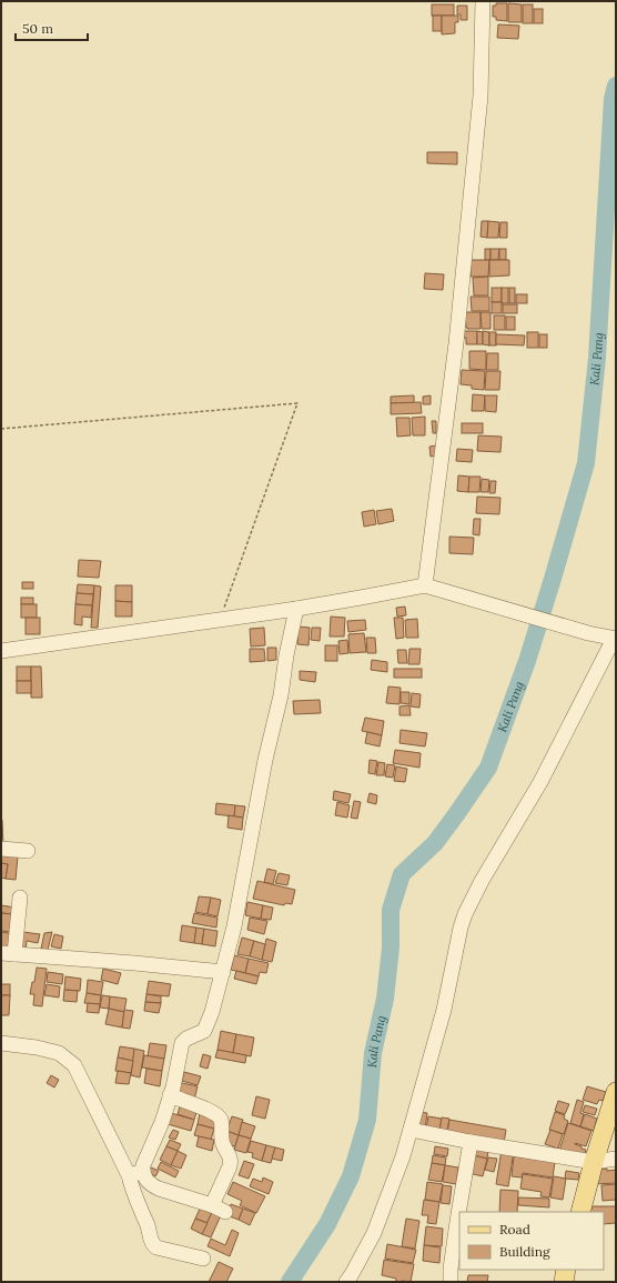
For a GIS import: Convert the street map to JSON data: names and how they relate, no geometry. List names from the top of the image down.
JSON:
{
  "water": ["Kali Pang"],
  "legend": ["Road", "Building"],
  "scale_bar": "50 m"
}
